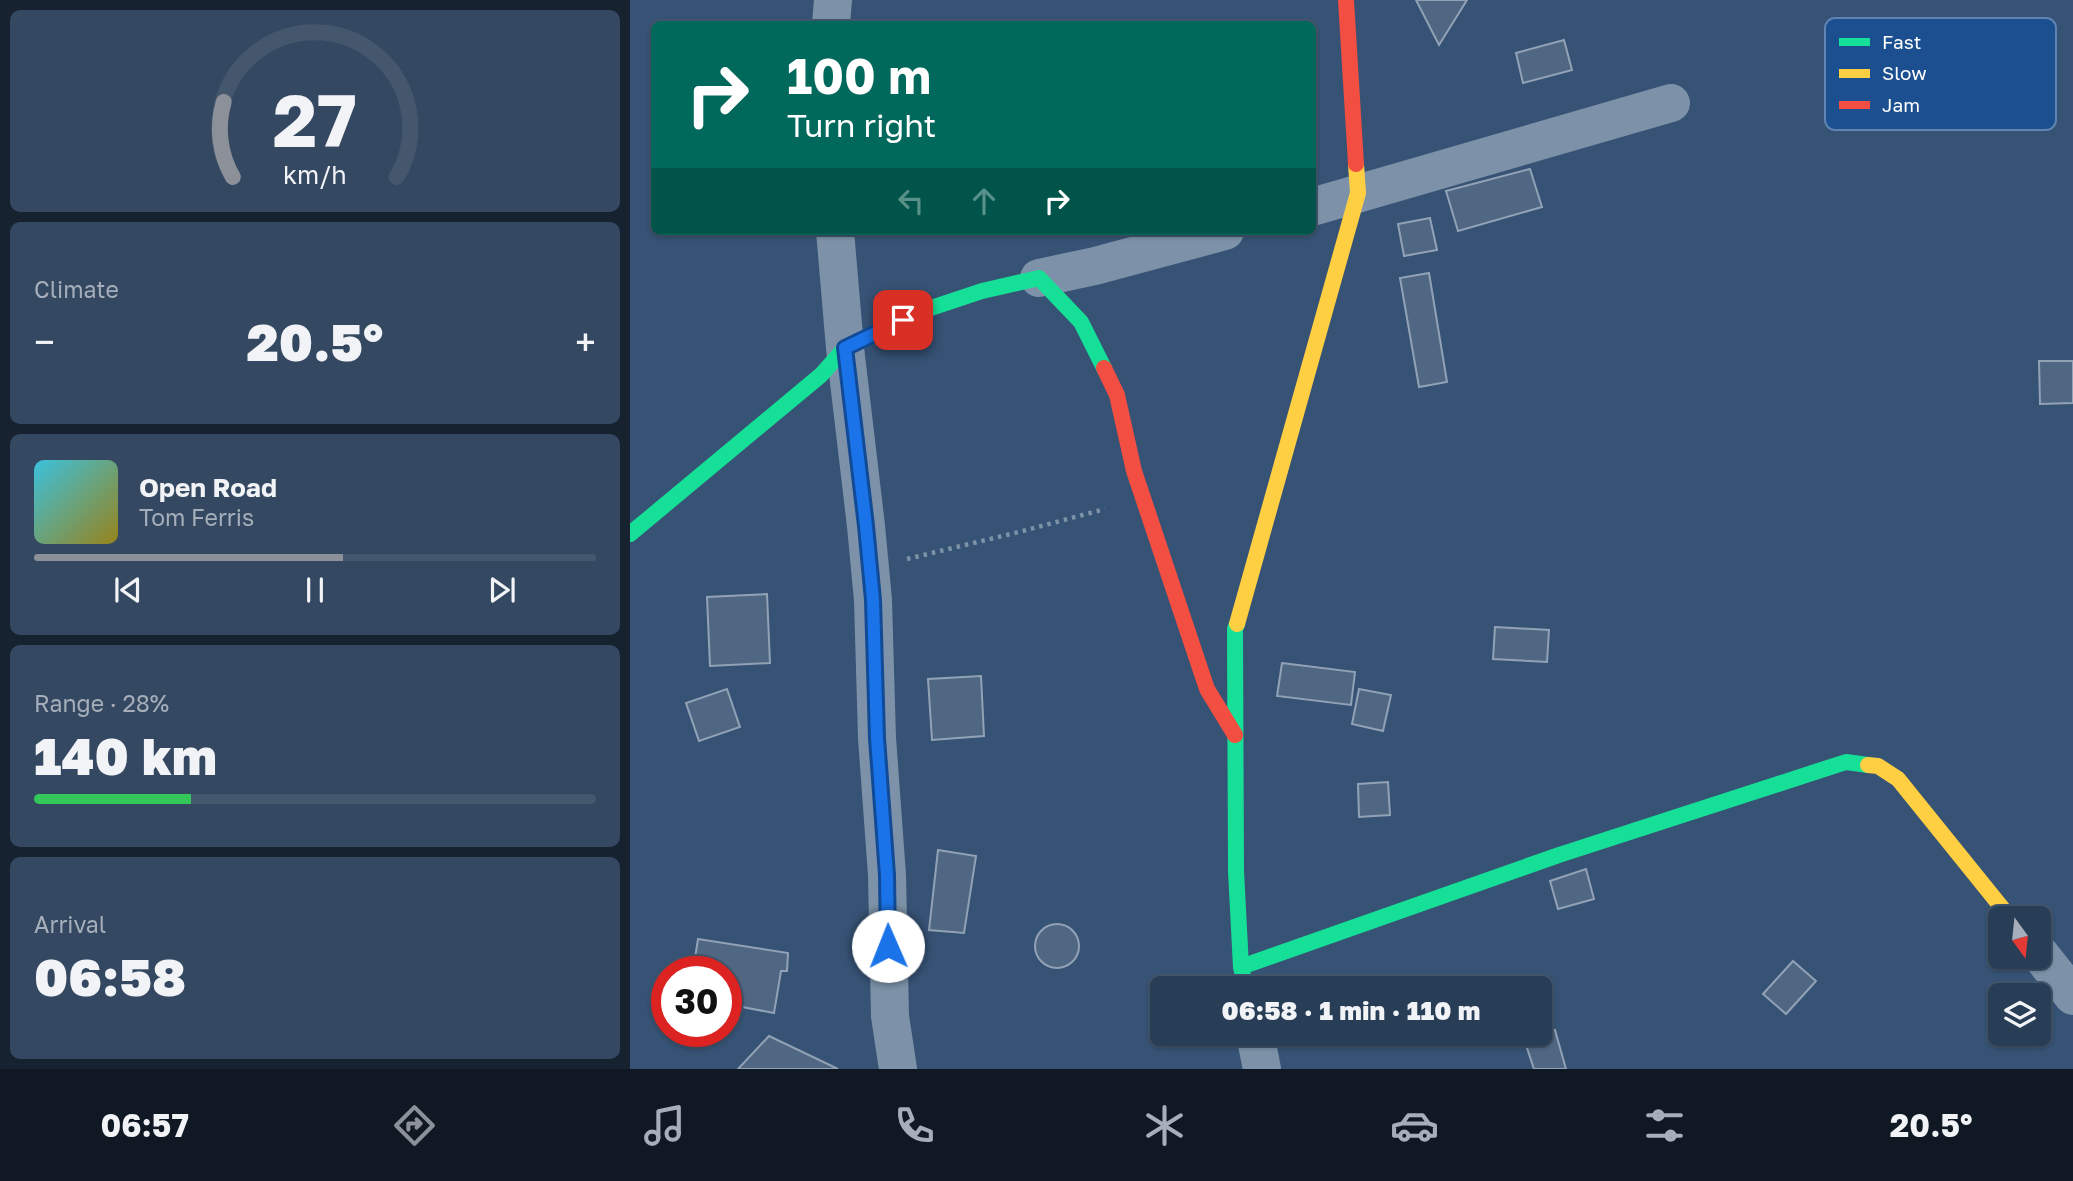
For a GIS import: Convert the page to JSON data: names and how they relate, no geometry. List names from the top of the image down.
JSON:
{
  "legend": ["Fast", "Slow", "Jam"],
  "north": "bottom",
  "page": {
    "turn": ["100 m", "Turn right"],
    "tile": [
      "Climate",
      ["Range · 28%", "140 km"],
      ["Arrival", "06:58"]
    ],
    "heat": ["−", "20.5°", "+"],
    "song": ["Open Road", "Tom Ferris"],
    "limit": "30",
    "trip": "06:58 · 1 min · 110 m",
    "tabs": ["06:57", "20.5°"],
    "gauge": ["27", "km/h"]
  }
}
